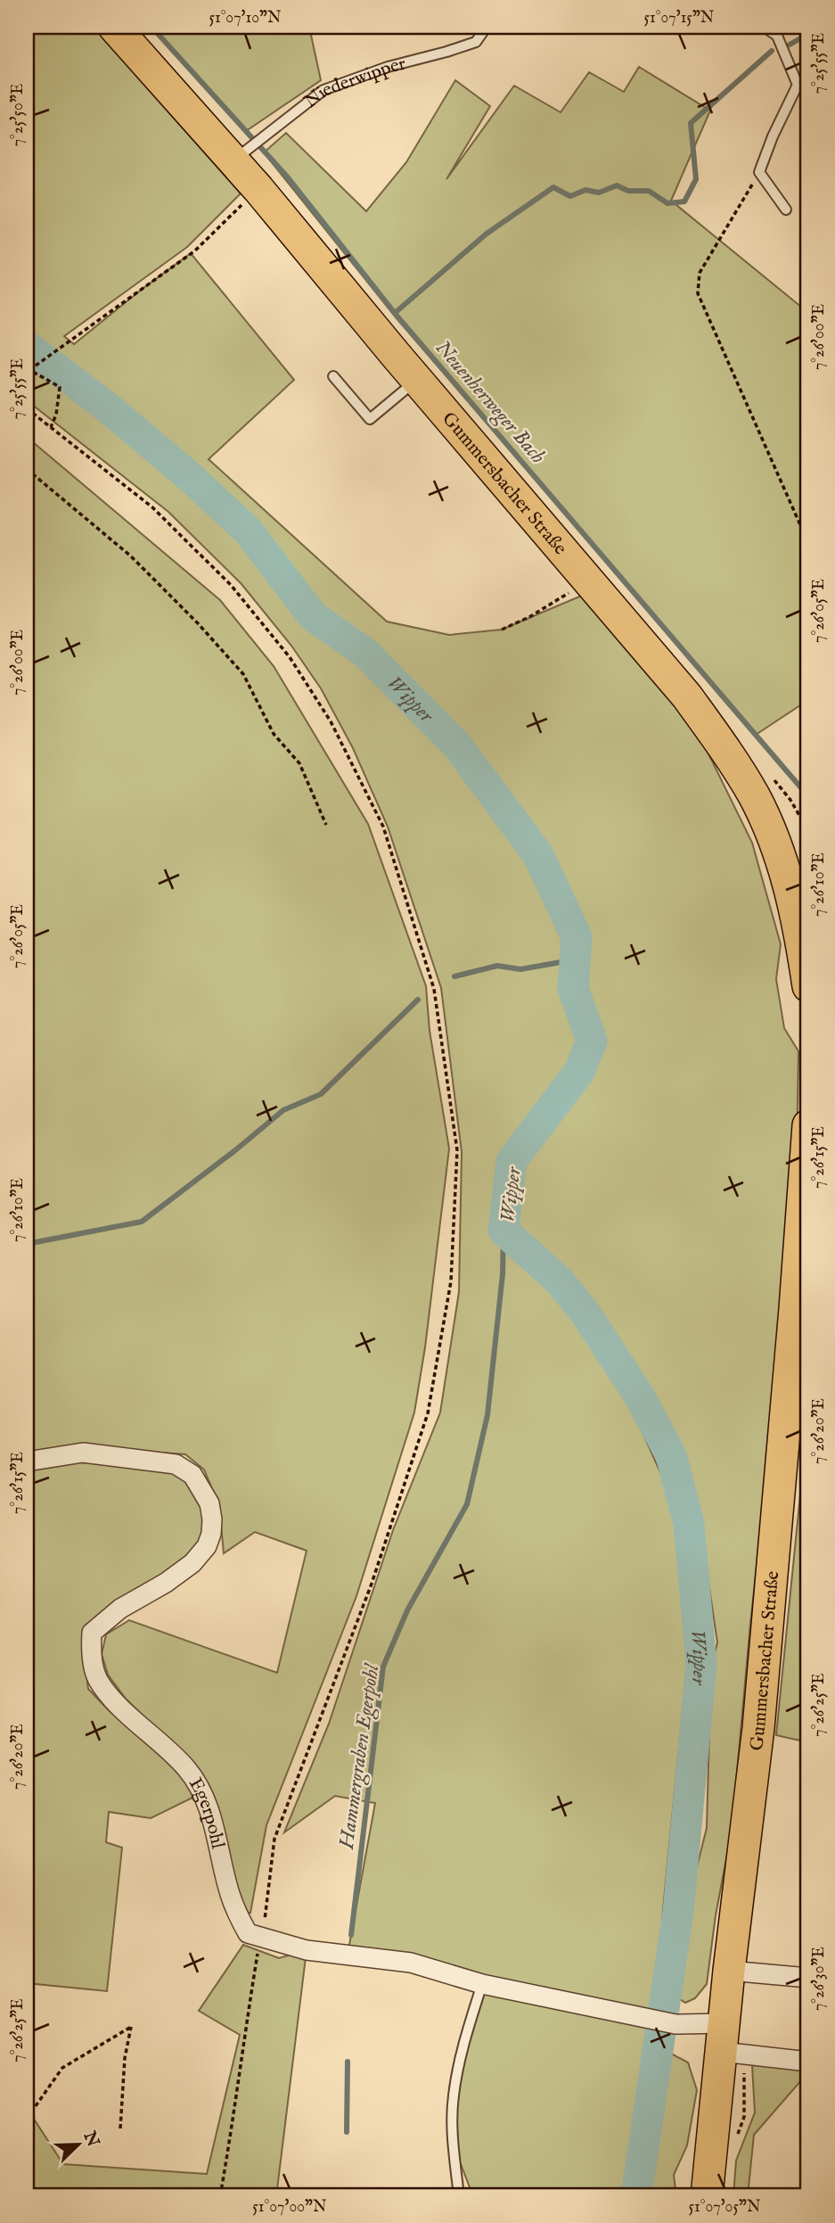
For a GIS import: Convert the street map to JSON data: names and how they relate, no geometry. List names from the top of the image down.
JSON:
{
  "streets": {
    "main road": ["Gummersbacher Straße"],
    "street": ["Egerpohl"],
    "lane": ["Niederwipper"]
  },
  "crossings": [
    ["Niederwipper", "Gummersbacher Straße"],
    ["Gummersbacher Straße", "Egerpohl"]
  ],
  "water": ["Neuenherweger Bach", "Wipper", "Hammergraben Egerpohl"],
  "north": "top right",
  "coordinates": [
    "51°07'10\"N",
    "51°07'15\"N",
    "7°25'55\"E",
    "7°25'50\"E",
    "7°26'00\"E",
    "7°26'05\"E",
    "7°26'10\"E",
    "7°26'15\"E",
    "7°26'20\"E",
    "7°26'25\"E",
    "7°26'30\"E",
    "51°07'00\"N",
    "51°07'05\"N"
  ]
}
